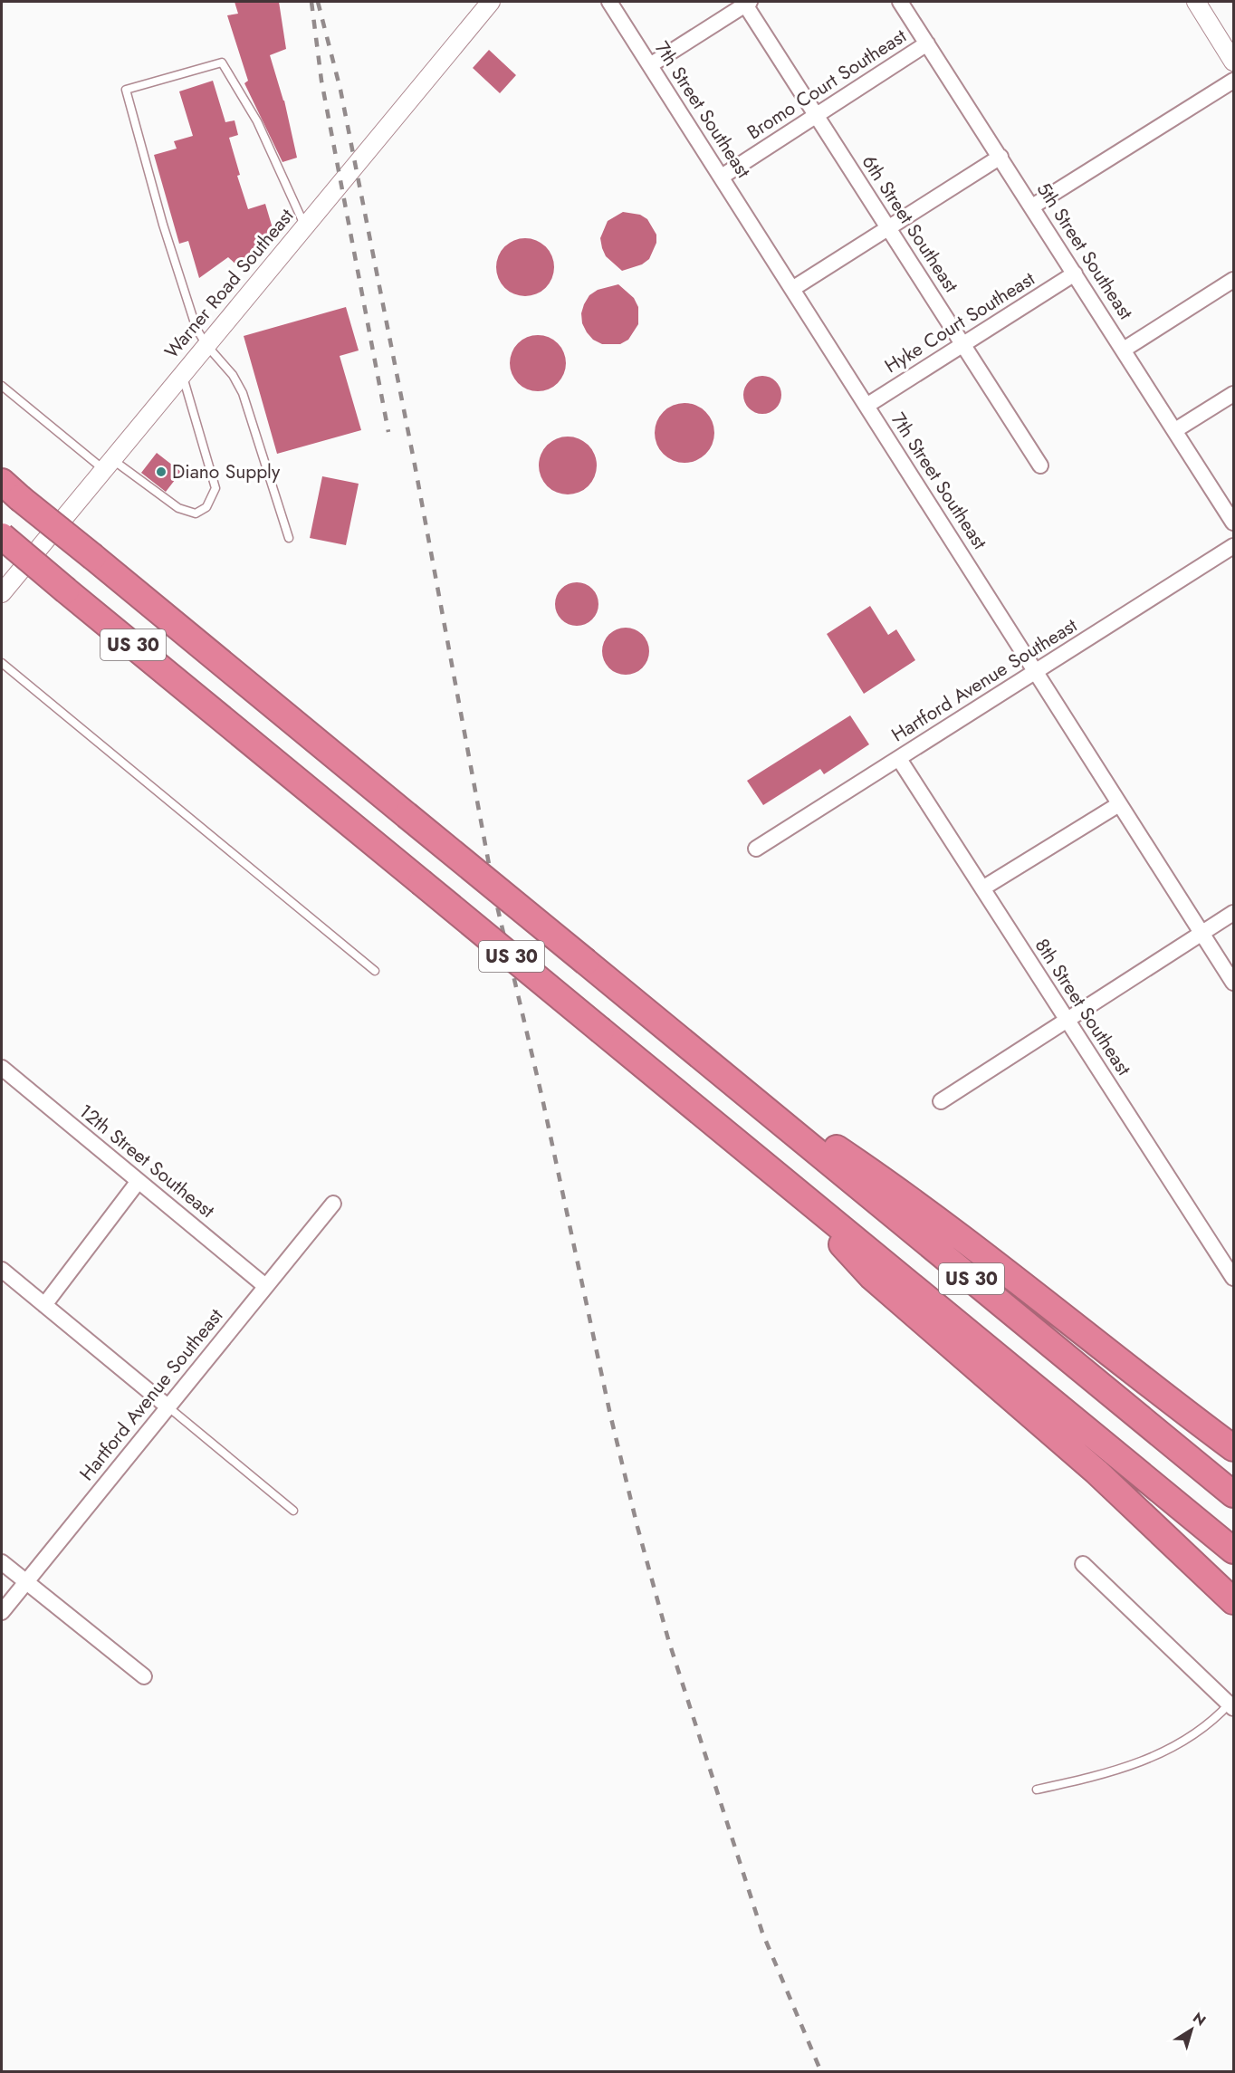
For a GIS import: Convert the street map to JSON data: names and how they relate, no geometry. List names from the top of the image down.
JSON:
{
  "streets": {
    "highway": ["US 30"],
    "street": [
      "Bromo Court Southeast",
      "7th Street Southeast",
      "6th Street Southeast",
      "5th Street Southeast",
      "Warner Road Southeast",
      "Hyke Court Southeast",
      "Hartford Avenue Southeast",
      "8th Street Southeast",
      "12th Street Southeast"
    ]
  },
  "crossings": [
    ["Bromo Court Southeast", "7th Street Southeast"],
    ["Bromo Court Southeast", "6th Street Southeast"],
    ["Bromo Court Southeast", "5th Street Southeast"],
    ["7th Street Southeast", "Hyke Court Southeast"],
    ["7th Street Southeast", "Hartford Avenue Southeast"],
    ["6th Street Southeast", "Hyke Court Southeast"],
    ["5th Street Southeast", "Hyke Court Southeast"],
    ["Hartford Avenue Southeast", "8th Street Southeast"],
    ["Hartford Avenue Southeast", "12th Street Southeast"]
  ],
  "places": ["Diano Supply"],
  "north": "top right"
}
